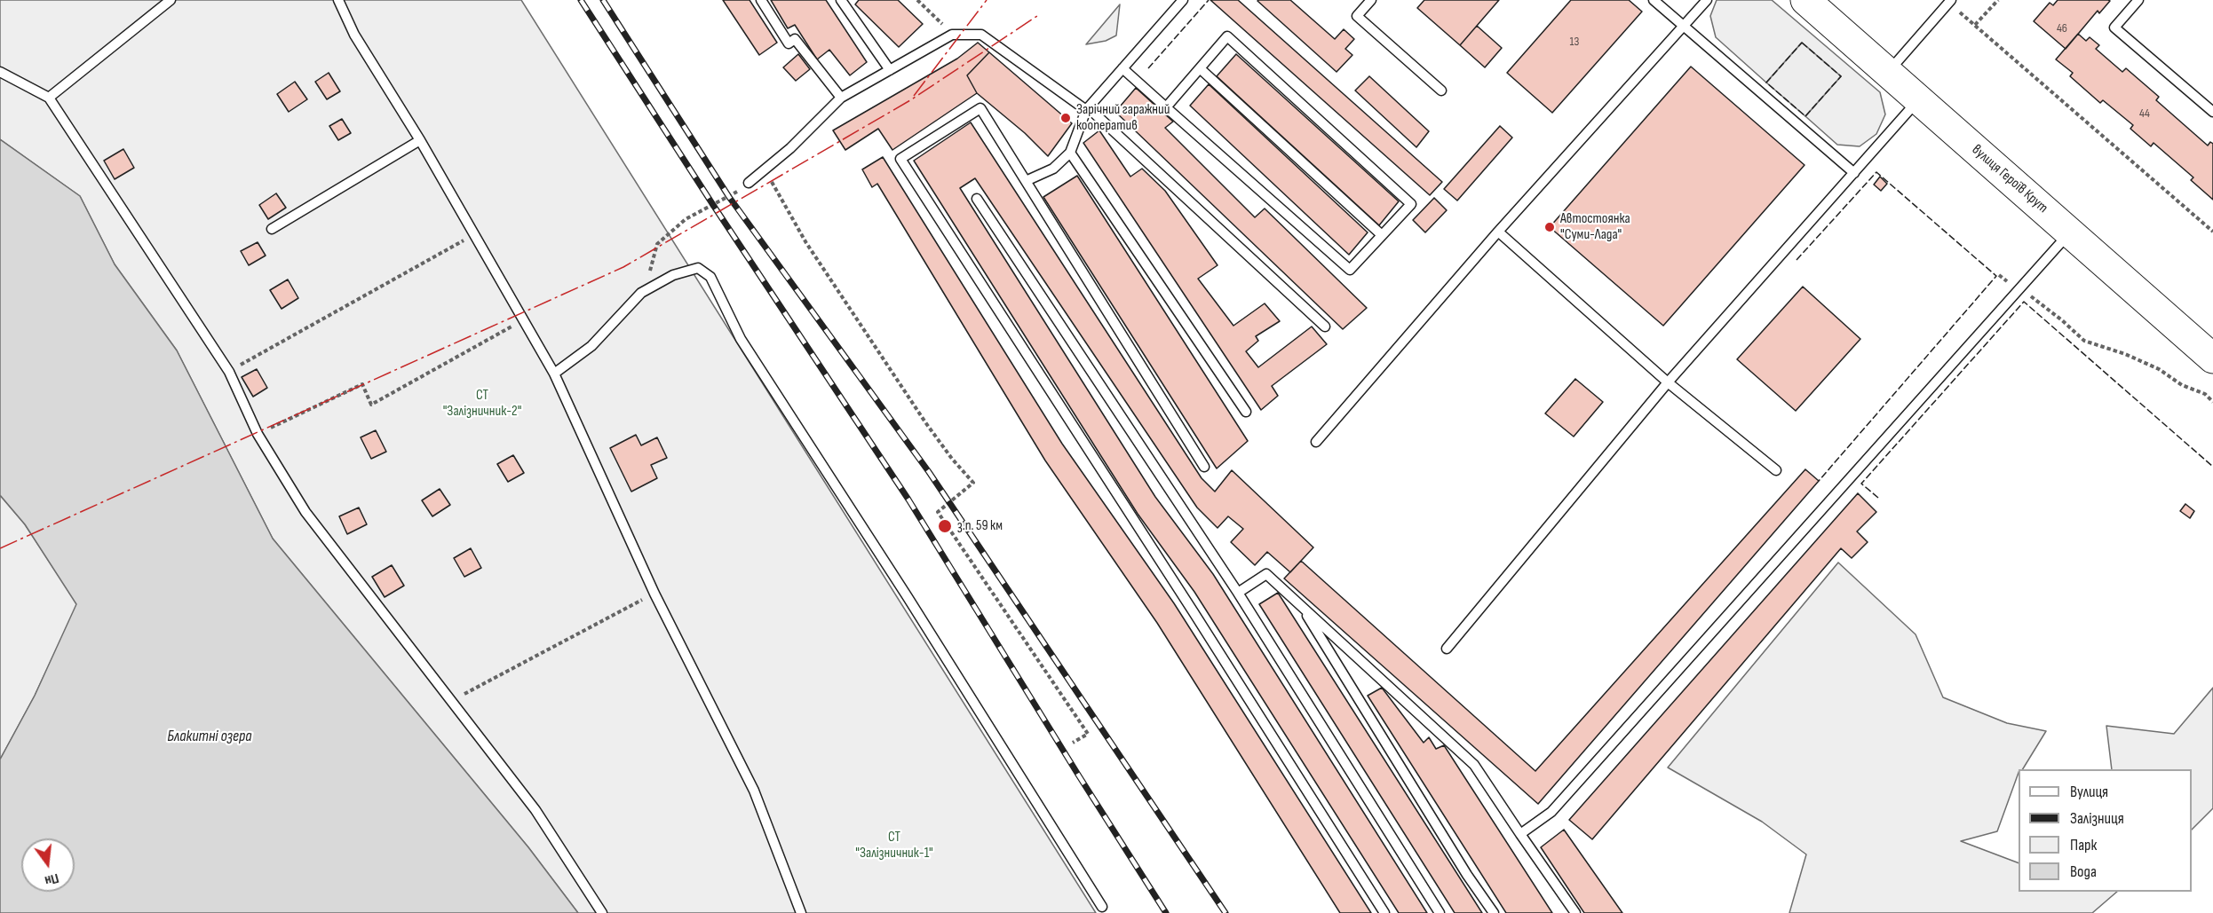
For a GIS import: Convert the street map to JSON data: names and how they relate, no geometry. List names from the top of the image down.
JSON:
{
  "streets": {
    "main road": ["вулиця Героїв Крут"]
  },
  "water": ["Блакитні озера"],
  "parks": ["СТ \"Залізничник-2\"", "СТ \"Залізничник-1\""],
  "places": ["Зарічний гаражний кооператив", "Автостоянка \"Суми-Лада\"", "з.п. 59 км"],
  "house_numbers": ["46", "13", "44"],
  "legend": [
    "Вулиця",
    "Залізниця",
    "Парк",
    "Вода"
  ],
  "north": "bottom"
}
